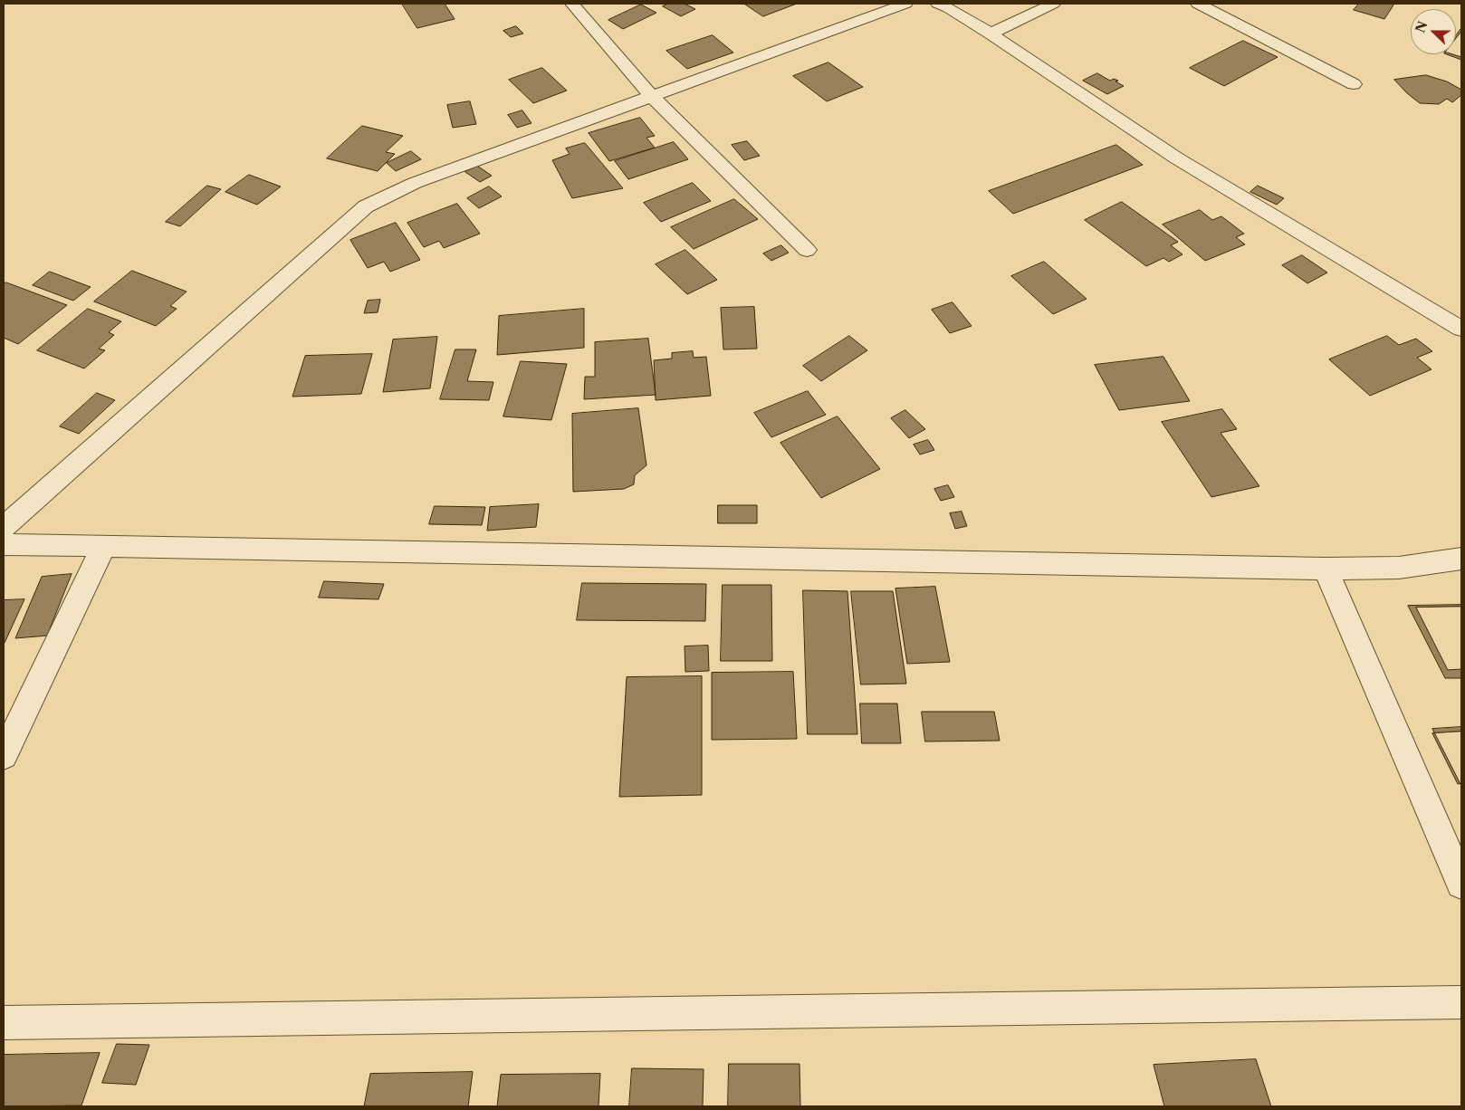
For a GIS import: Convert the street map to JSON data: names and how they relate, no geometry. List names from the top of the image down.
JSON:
{
  "north": "left"
}
